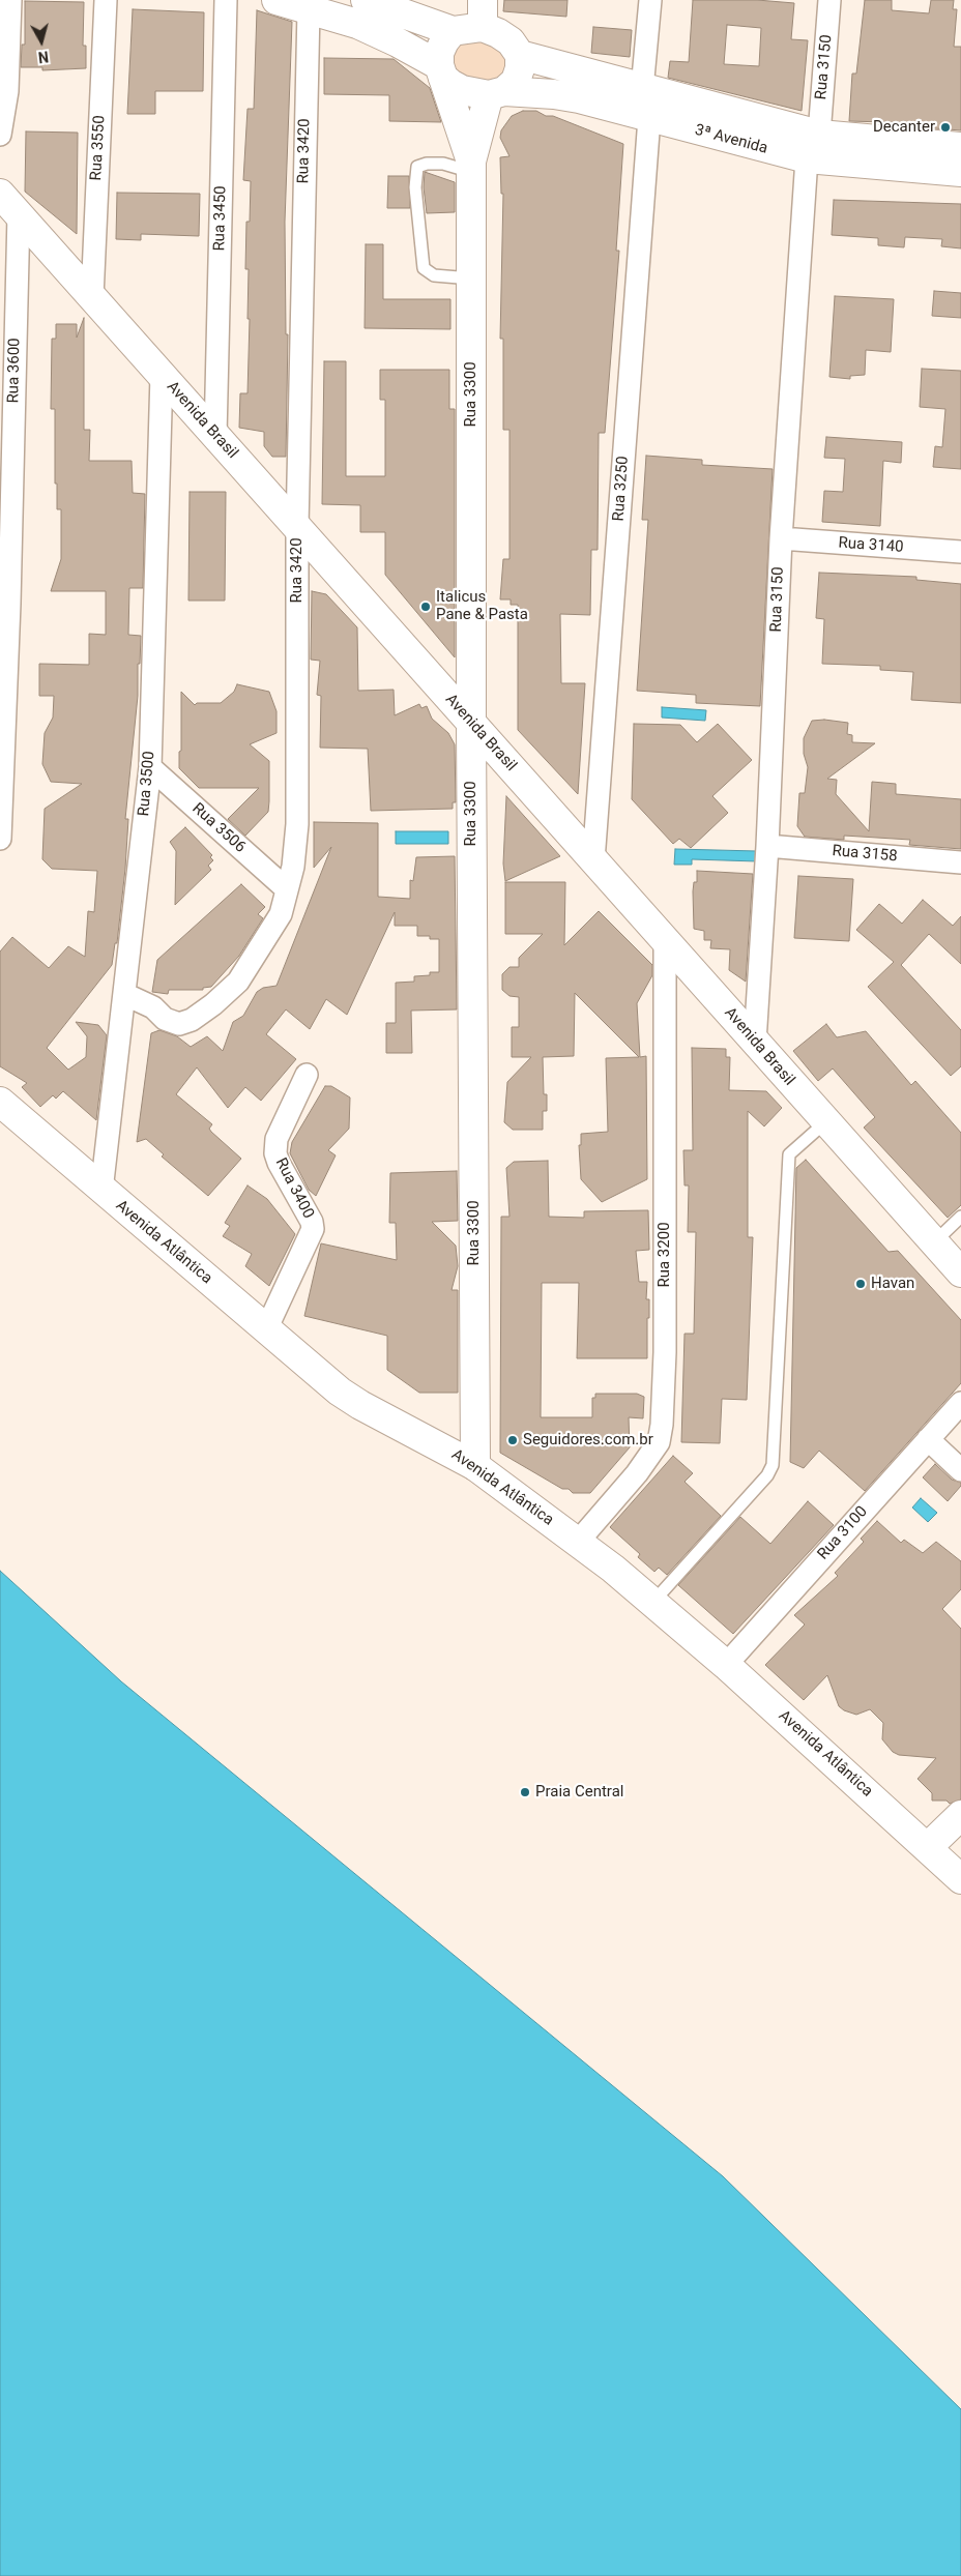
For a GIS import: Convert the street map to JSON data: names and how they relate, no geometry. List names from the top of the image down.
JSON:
{
  "streets": {
    "main road": [
      "3ª Avenida",
      "Rua 3300",
      "Avenida Brasil",
      "Avenida Atlântica"
    ],
    "street": [
      "Rua 3150",
      "Rua 3550",
      "Rua 3420",
      "Rua 3450",
      "Rua 3600",
      "Rua 3250",
      "Rua 3140",
      "Rua 3500",
      "Rua 3506",
      "Rua 3158",
      "Rua 3400",
      "Rua 3200",
      "Rua 3100"
    ]
  },
  "crossings": [
    ["Rua 3150", "3ª Avenida"],
    ["Rua 3150", "Avenida Brasil"],
    ["Rua 3150", "Rua 3140"],
    ["Rua 3150", "Rua 3158"],
    ["3ª Avenida", "Rua 3300"],
    ["3ª Avenida", "Rua 3250"],
    ["Rua 3550", "Avenida Brasil"],
    ["Rua 3420", "Avenida Brasil"],
    ["Rua 3420", "Rua 3500"],
    ["Rua 3420", "Rua 3506"],
    ["Rua 3450", "Avenida Brasil"],
    ["Rua 3600", "Avenida Brasil"],
    ["Rua 3300", "Avenida Brasil"],
    ["Rua 3300", "Avenida Atlântica"],
    ["Avenida Brasil", "Rua 3250"],
    ["Avenida Brasil", "Rua 3500"],
    ["Avenida Brasil", "Rua 3200"],
    ["Rua 3500", "Rua 3506"],
    ["Rua 3500", "Avenida Atlântica"],
    ["Rua 3400", "Avenida Atlântica"],
    ["Avenida Atlântica", "Rua 3200"],
    ["Avenida Atlântica", "Rua 3100"]
  ],
  "places": [
    "Decanter",
    "Italicus Pane & Pasta",
    "Havan",
    "Seguidores.com.br",
    "Praia Central"
  ],
  "north": "bottom"
}
